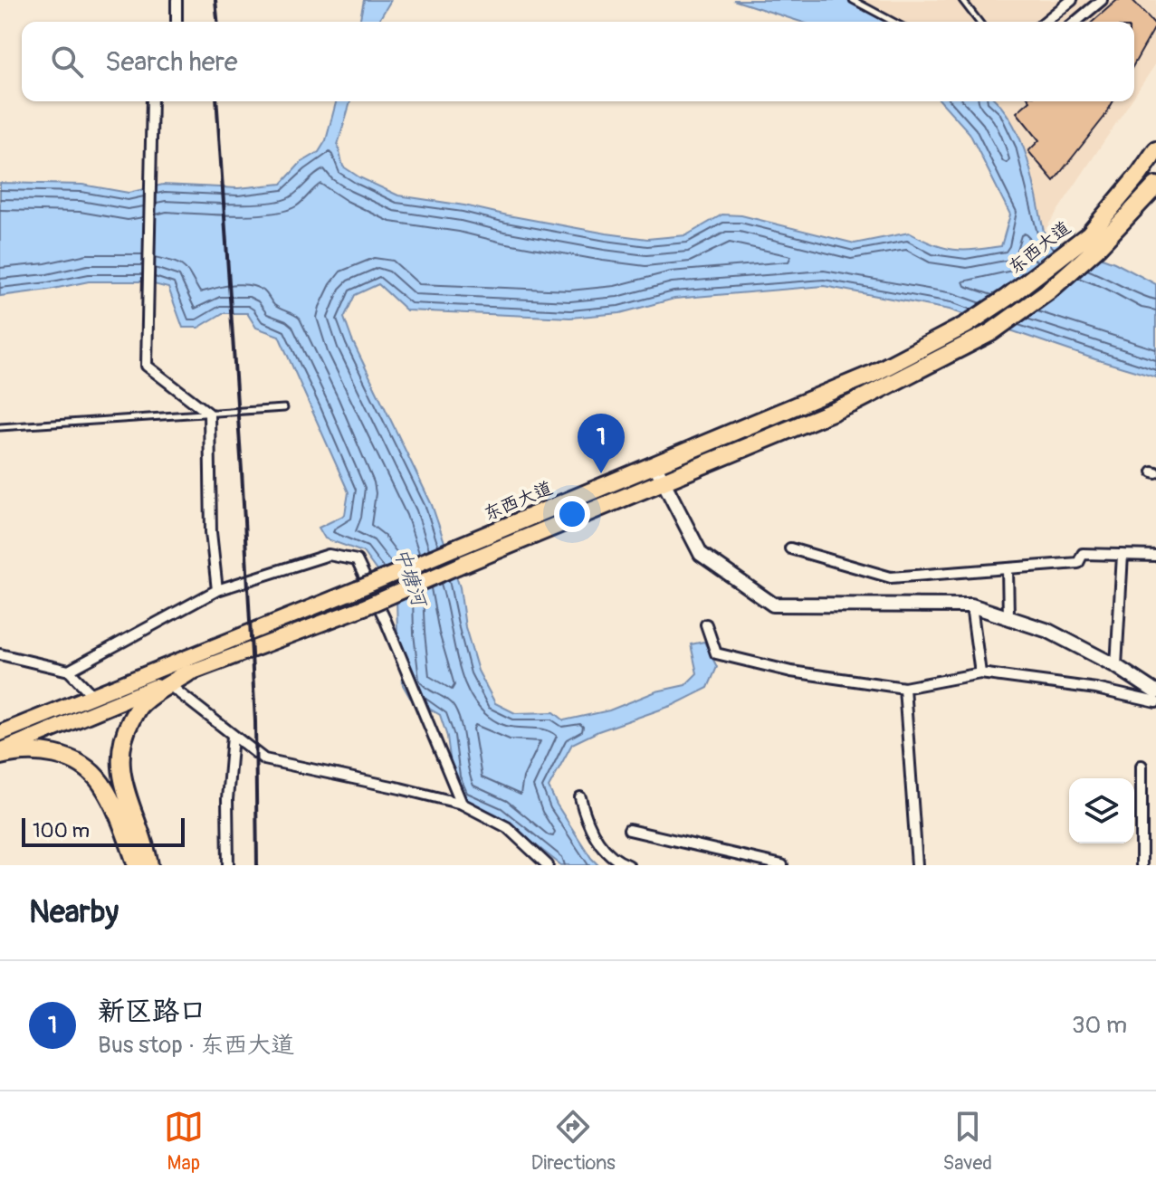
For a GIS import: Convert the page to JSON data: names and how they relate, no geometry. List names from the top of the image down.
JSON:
{
  "streets": {
    "highway": ["东西大道"]
  },
  "water": ["中塘河"],
  "scale_bar": "100 m",
  "page": {
    "search": "Search here",
    "pins": "1",
    "scale": "100 m",
    "heading": "Nearby",
    "list": [
      {
        "mark": "1",
        "name": "新区路口",
        "note": "Bus stop · 东西大道",
        "value": "30 m"
      }
    ],
    "nav": ["Map", "Directions", "Saved"]
  }
}
